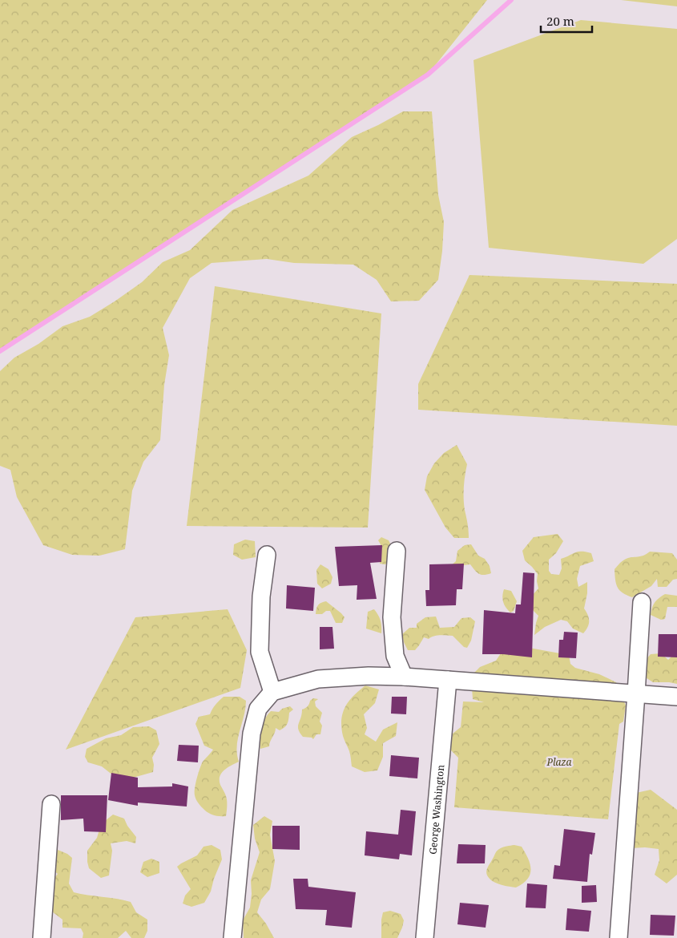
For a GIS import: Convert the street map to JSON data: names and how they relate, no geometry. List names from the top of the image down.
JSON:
{
  "streets": {
    "street": ["George Washington"]
  },
  "parks": ["Plaza"],
  "scale_bar": "20 m"
}
